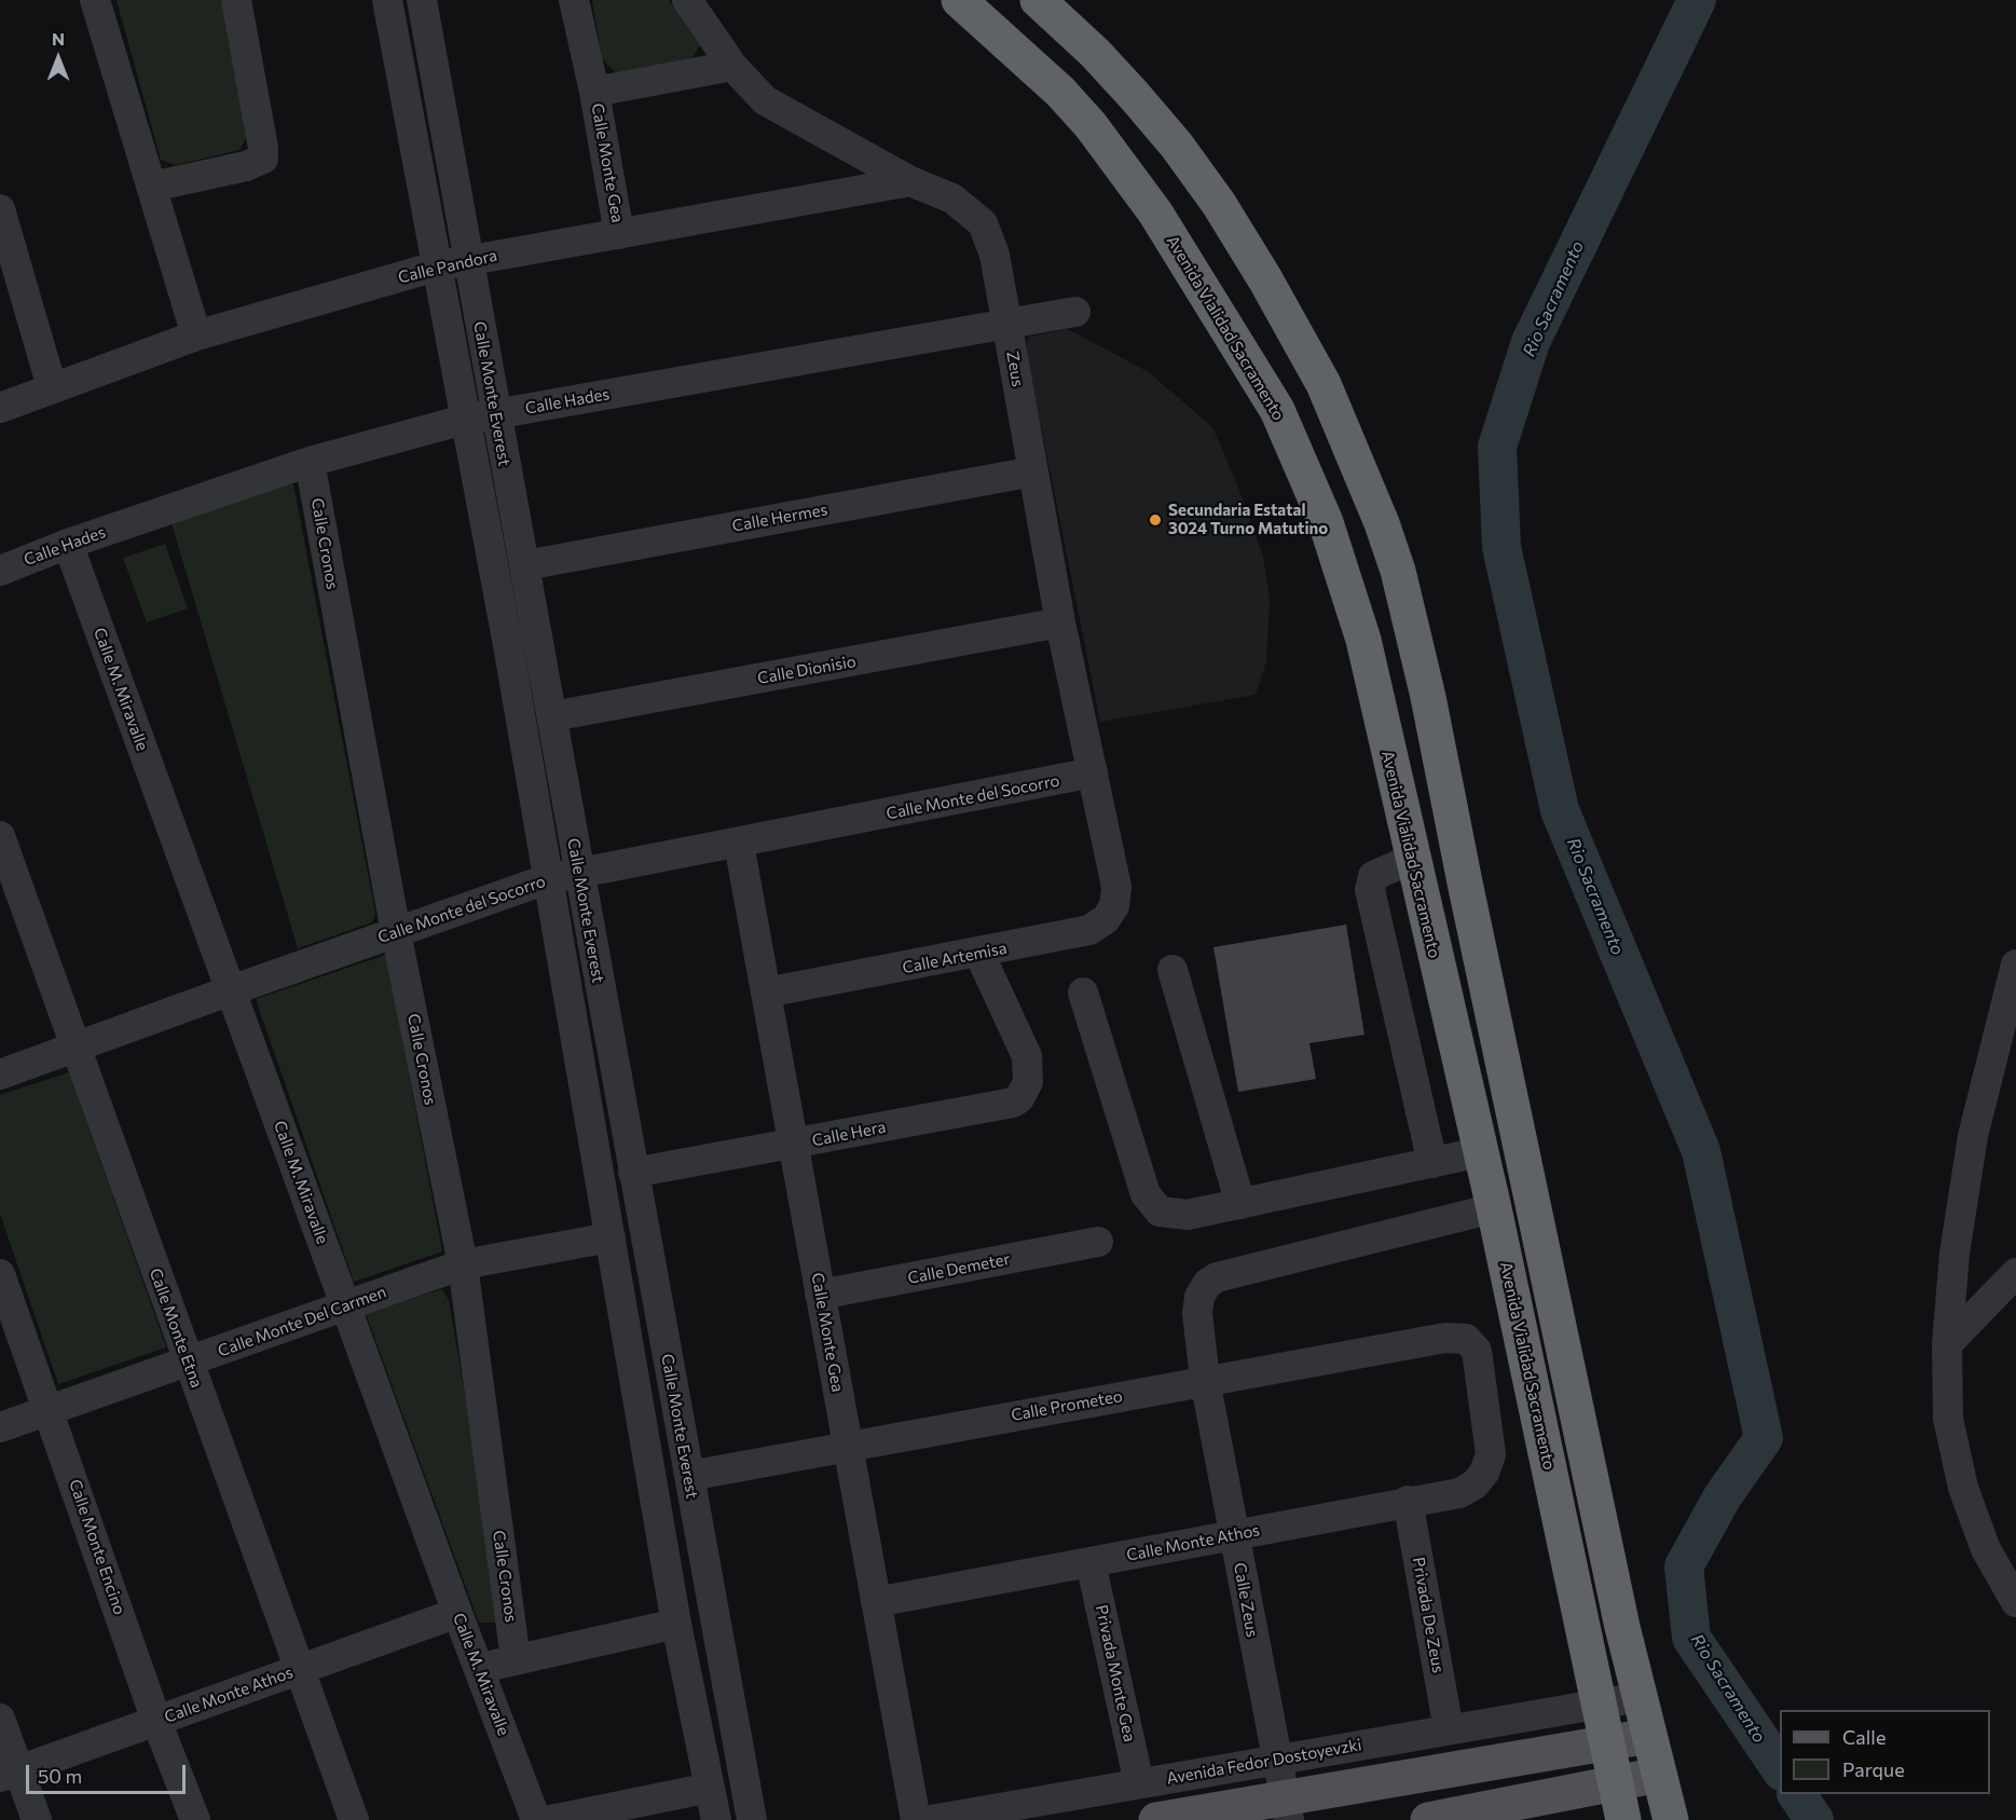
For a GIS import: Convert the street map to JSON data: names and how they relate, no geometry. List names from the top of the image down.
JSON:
{
  "streets": {
    "highway": ["Avenida Vialidad Sacramento"],
    "street": [
      "Calle Monte Gea",
      "Calle Pandora",
      "Zeus",
      "Calle Monte Everest",
      "Calle Hades",
      "Calle Hermes",
      "Calle Cronos",
      "Calle Dionisio",
      "Calle M. Miravalle",
      "Calle Monte del Socorro",
      "Calle Artemisa",
      "Calle Hera",
      "Calle Demeter",
      "Calle Monte Del Carmen",
      "Calle Monte Etna",
      "Calle Prometeo",
      "Calle Monte Athos",
      "Calle Monte Encino",
      "Calle Zeus",
      "Privada De Zeus",
      "Privada Monte Gea",
      "Avenida Fedor Dostoyevzki"
    ]
  },
  "crossings": [
    ["Calle Monte Gea", "Calle Pandora"],
    ["Calle Monte Gea", "Zeus"],
    ["Calle Monte Gea", "Calle Monte del Socorro"],
    ["Calle Monte Gea", "Calle Artemisa"],
    ["Calle Monte Gea", "Calle Hera"],
    ["Calle Monte Gea", "Calle Demeter"],
    ["Calle Monte Gea", "Calle Prometeo"],
    ["Calle Monte Gea", "Calle Monte Athos"],
    ["Calle Pandora", "Zeus"],
    ["Calle Pandora", "Calle Monte Everest"],
    ["Avenida Vialidad Sacramento", "Calle Zeus"],
    ["Avenida Vialidad Sacramento", "Avenida Fedor Dostoyevzki"],
    ["Zeus", "Calle Hades"],
    ["Zeus", "Calle Hermes"],
    ["Zeus", "Calle Dionisio"],
    ["Zeus", "Calle Monte del Socorro"],
    ["Zeus", "Calle Artemisa"],
    ["Calle Monte Everest", "Calle Hades"],
    ["Calle Monte Everest", "Calle Hermes"],
    ["Calle Monte Everest", "Calle Dionisio"],
    ["Calle Monte Everest", "Calle Monte del Socorro"],
    ["Calle Monte Everest", "Calle Hera"],
    ["Calle Monte Everest", "Calle Monte Del Carmen"],
    ["Calle Monte Everest", "Calle Prometeo"],
    ["Calle Hades", "Calle Cronos"],
    ["Calle Hades", "Calle M. Miravalle"],
    ["Calle Cronos", "Calle Monte del Socorro"],
    ["Calle Cronos", "Calle Monte Del Carmen"],
    ["Calle M. Miravalle", "Calle Monte del Socorro"],
    ["Calle M. Miravalle", "Calle Monte Del Carmen"],
    ["Calle M. Miravalle", "Calle Monte Athos"],
    ["Calle Monte del Socorro", "Calle Monte Etna"],
    ["Calle Artemisa", "Calle Hera"],
    ["Calle Monte Del Carmen", "Calle Monte Etna"],
    ["Calle Monte Del Carmen", "Calle Monte Encino"],
    ["Calle Monte Etna", "Calle Monte Athos"],
    ["Calle Prometeo", "Calle Monte Athos"],
    ["Calle Prometeo", "Calle Zeus"],
    ["Calle Monte Athos", "Calle Monte Encino"],
    ["Calle Monte Athos", "Calle Zeus"],
    ["Calle Monte Athos", "Privada De Zeus"],
    ["Calle Monte Athos", "Privada Monte Gea"],
    ["Calle Zeus", "Avenida Fedor Dostoyevzki"],
    ["Privada De Zeus", "Avenida Fedor Dostoyevzki"],
    ["Privada Monte Gea", "Avenida Fedor Dostoyevzki"]
  ],
  "water": ["Rio Sacramento"],
  "places": ["Secundaria Estatal 3024 Turno Matutino"],
  "legend": ["Calle", "Parque"],
  "scale_bar": "50 m",
  "north": "top"
}
